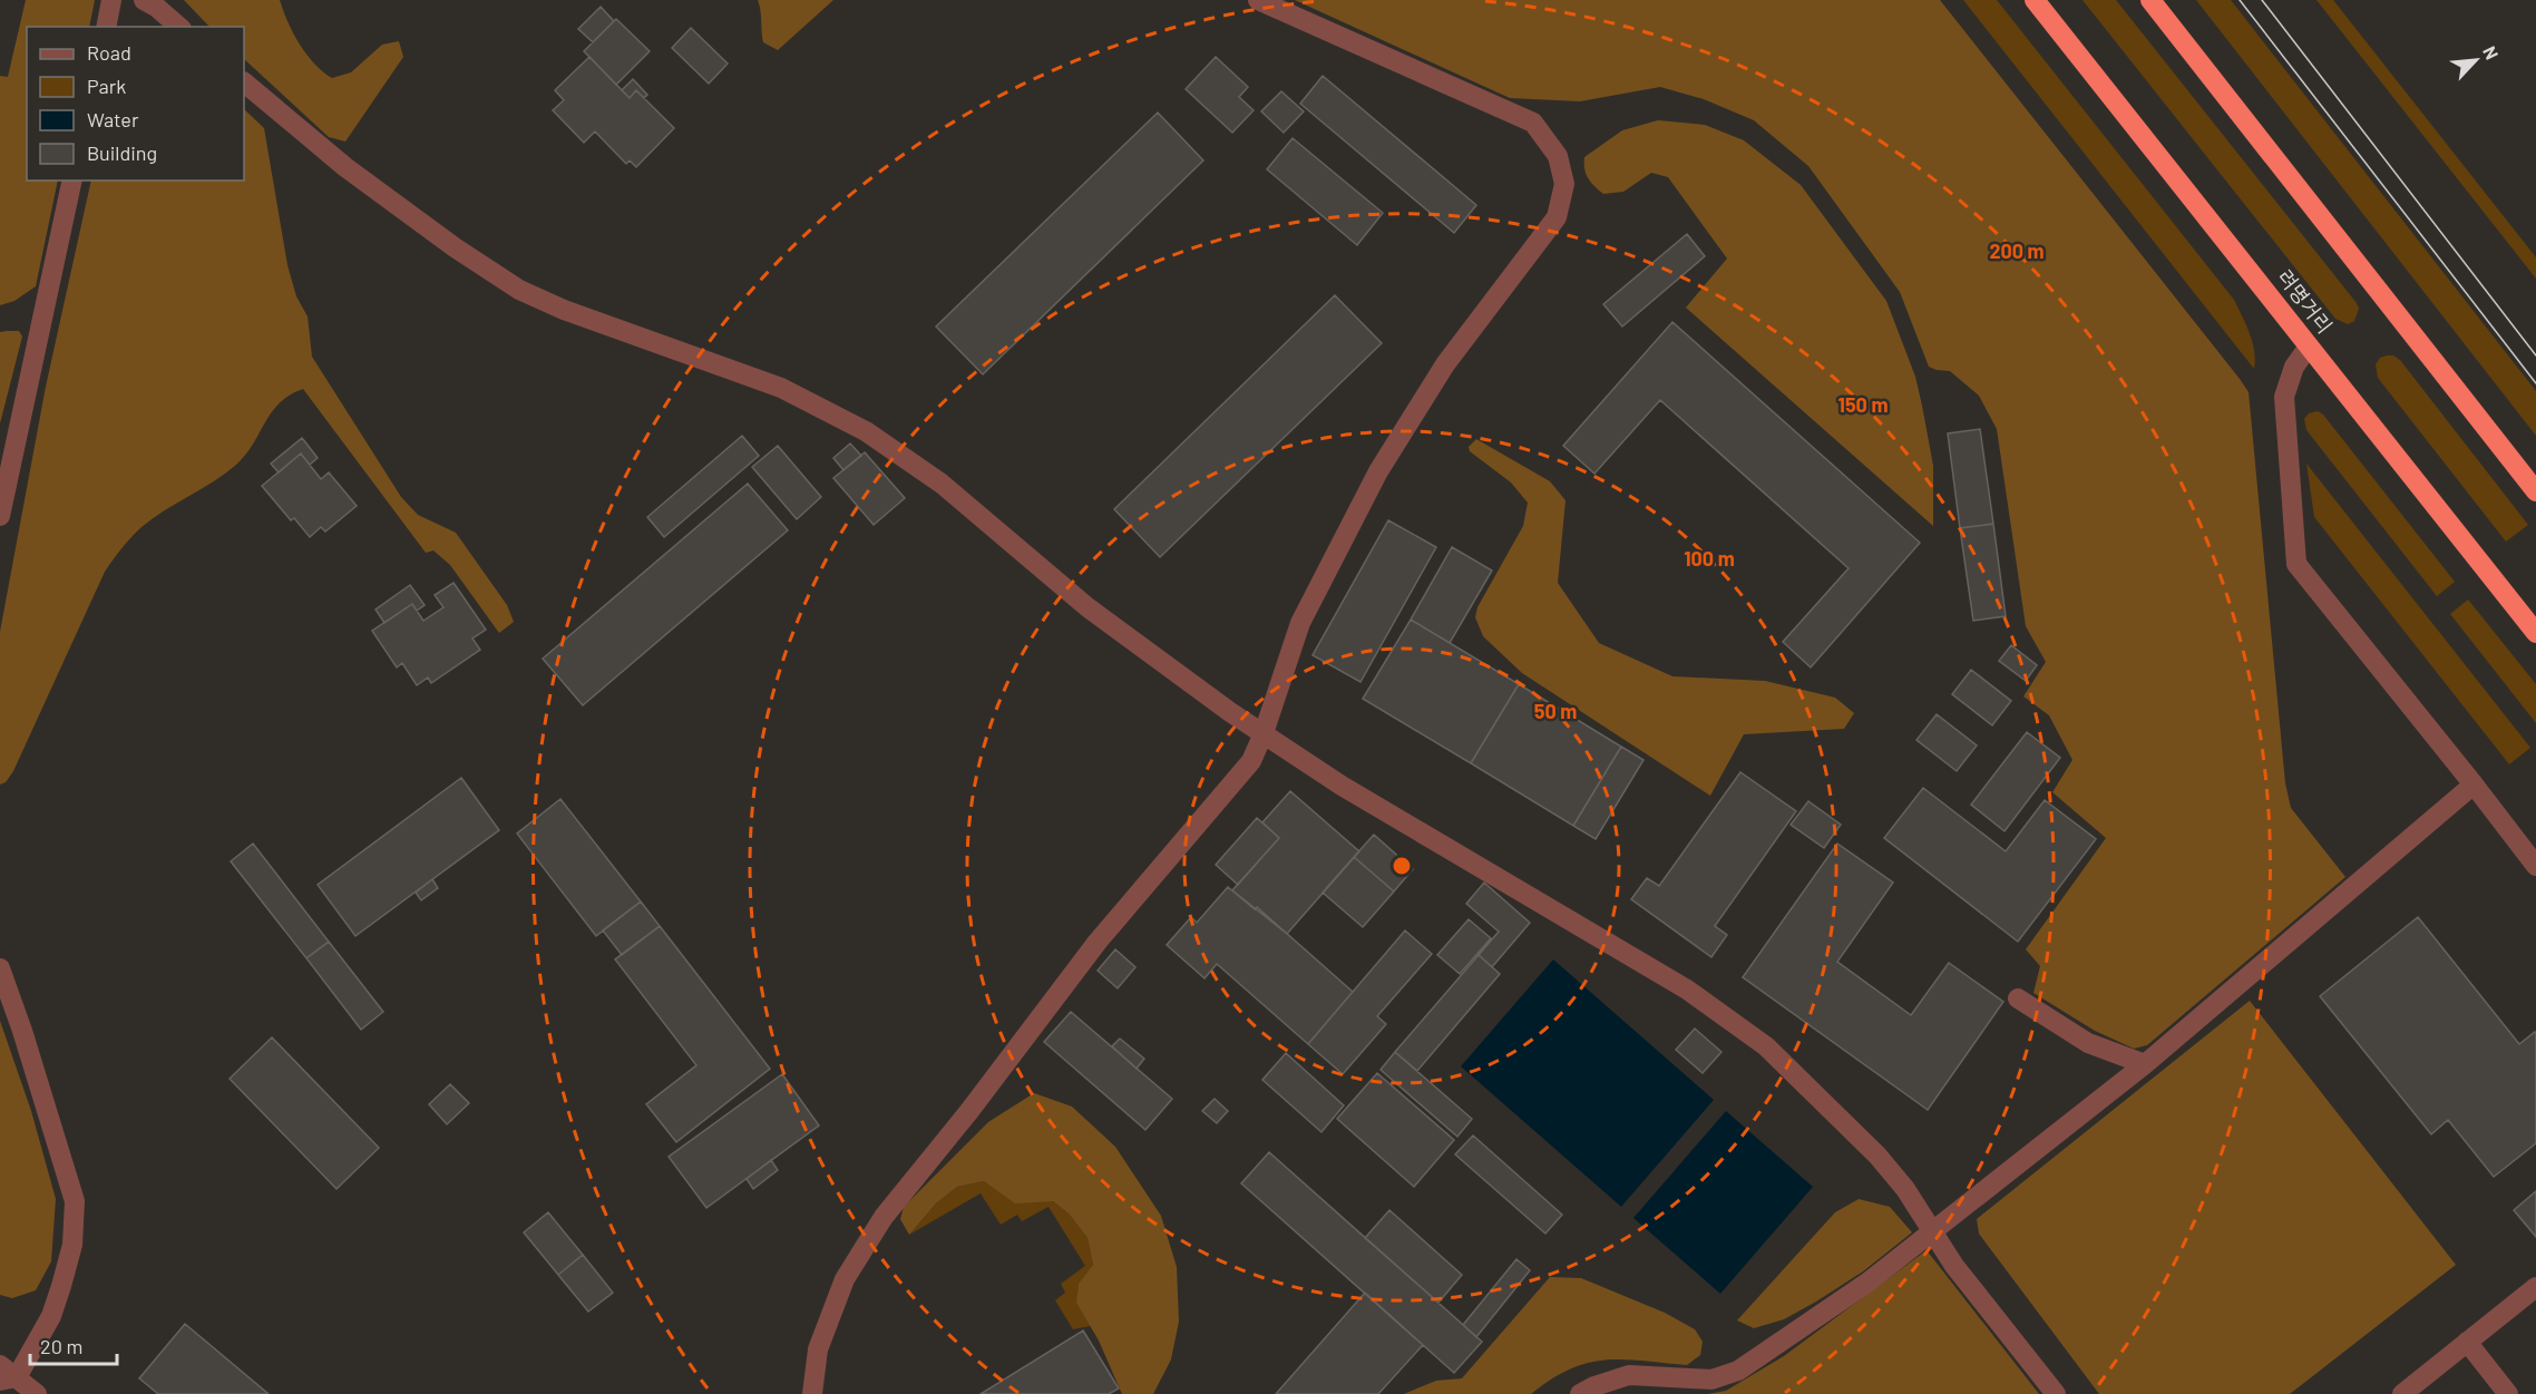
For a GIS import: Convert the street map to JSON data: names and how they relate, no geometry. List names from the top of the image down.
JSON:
{
  "streets": {
    "highway": ["려명거리"]
  },
  "legend": [
    "Road",
    "Park",
    "Water",
    "Building"
  ],
  "scale_bar": "20 m",
  "north": "top right",
  "rings": [
    "200 m",
    "150 m",
    "100 m",
    "50 m"
  ]
}
